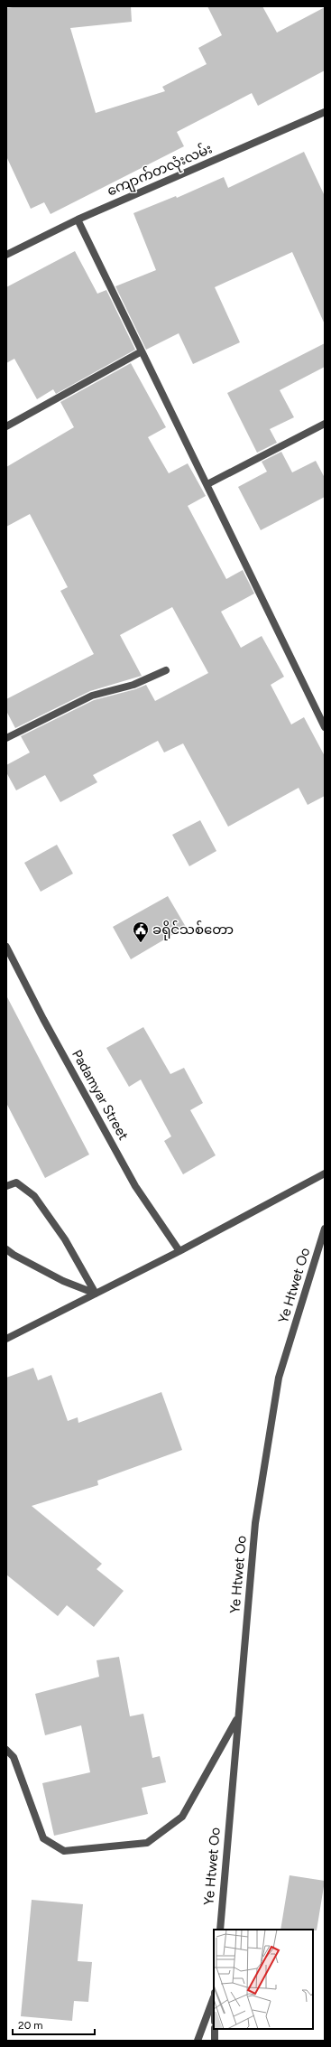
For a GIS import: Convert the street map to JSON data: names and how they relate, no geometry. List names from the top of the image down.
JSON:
{
  "streets": {
    "street": ["ကျောက်တလုံးလမ်း", "Padamyar Street", "Ye Htwet Oo"]
  },
  "places": {
    "public building": ["ခရိုင်သစ်တော"]
  },
  "scale_bar": "20 m"
}
